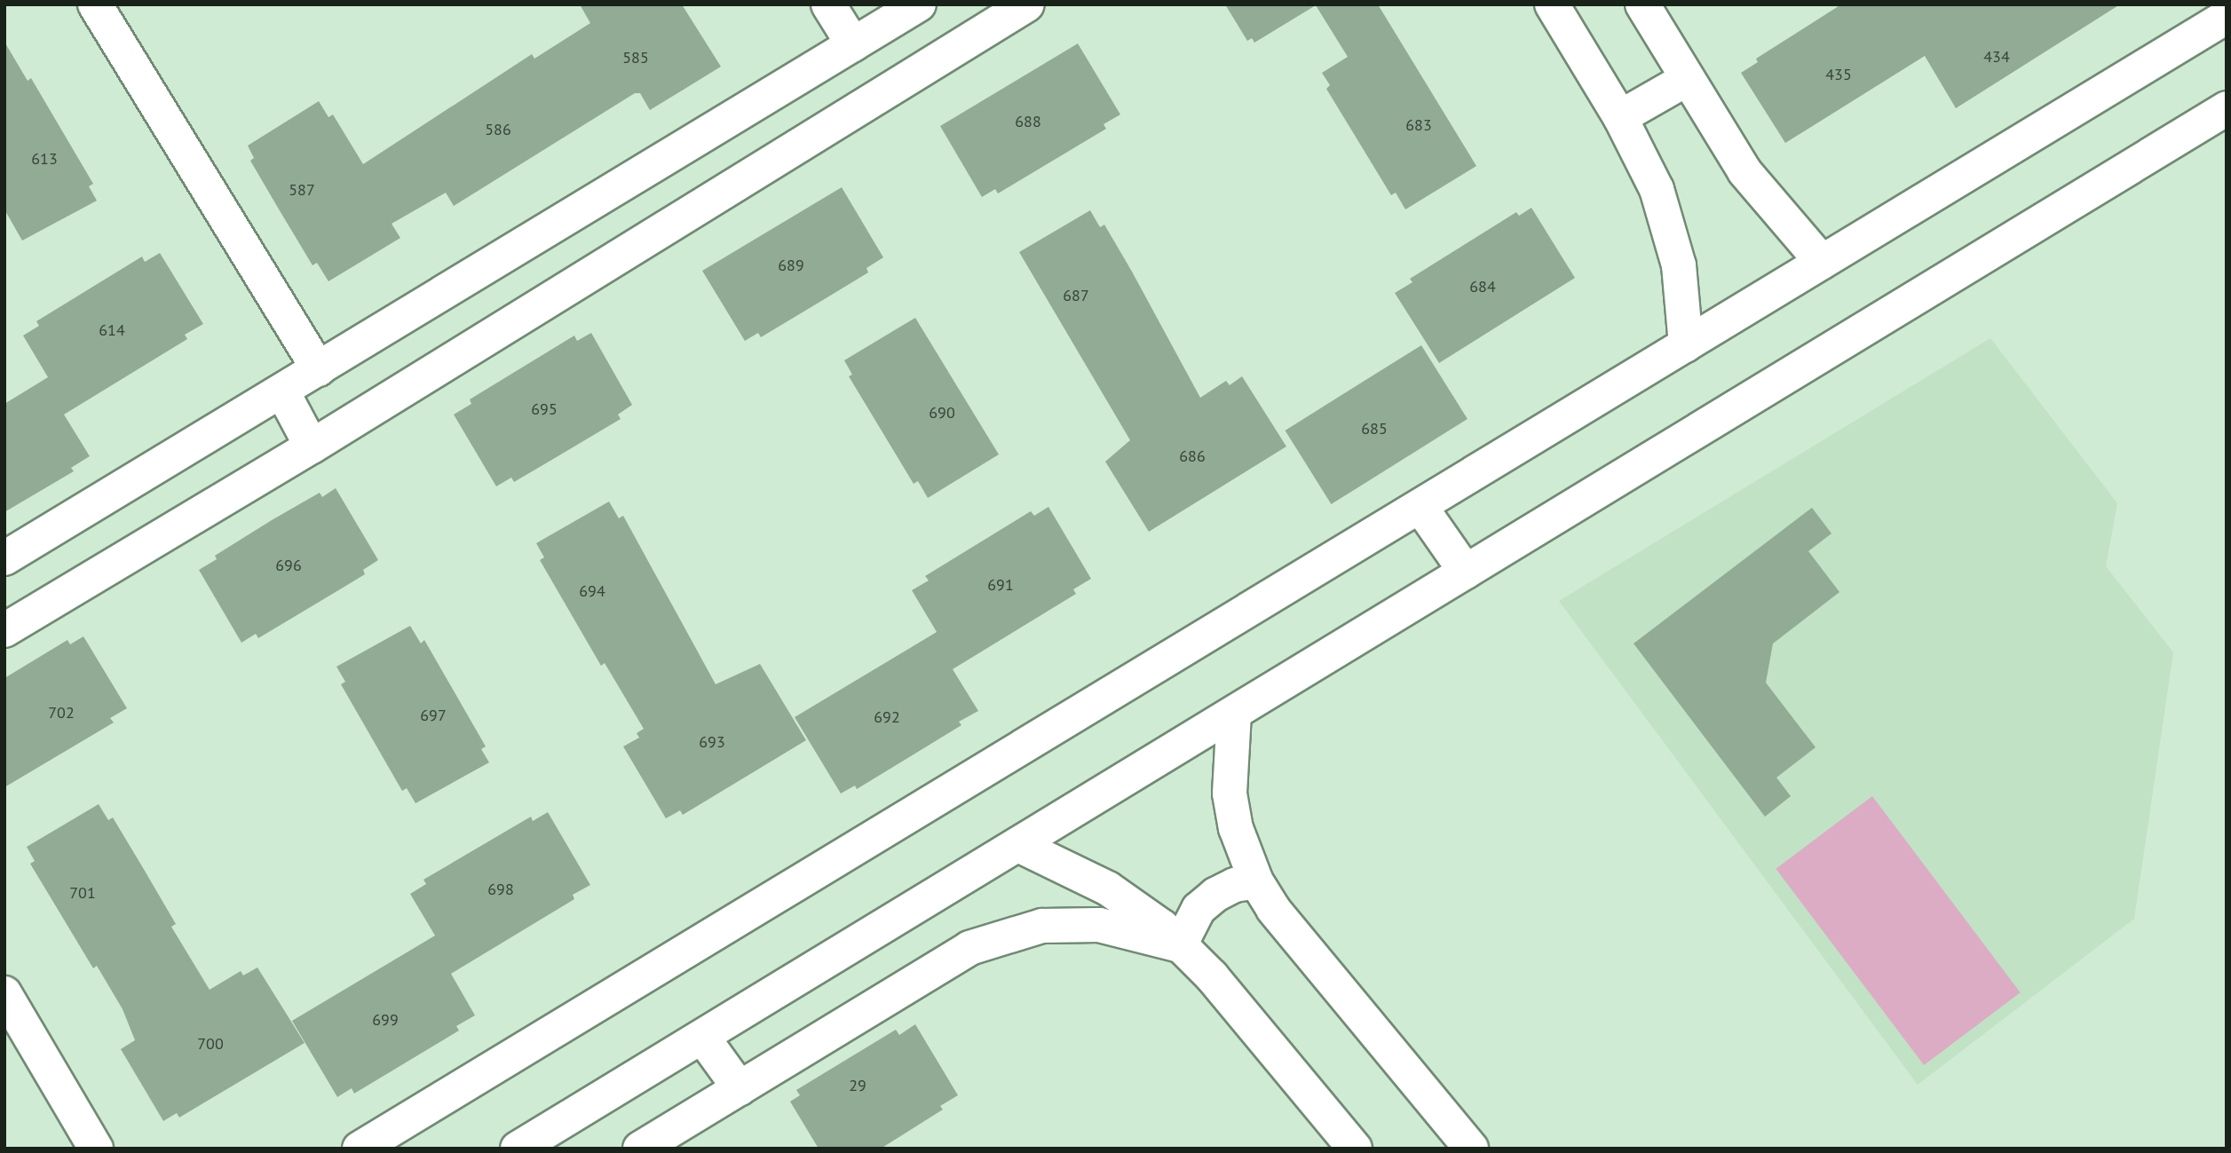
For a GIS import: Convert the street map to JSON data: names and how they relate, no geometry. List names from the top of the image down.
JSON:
{
  "house_numbers": [
    "434",
    "585",
    "435",
    "688",
    "683",
    "586",
    "613",
    "587",
    "689",
    "684",
    "687",
    "614",
    "695",
    "690",
    "685",
    "686",
    "696",
    "691",
    "694",
    "702",
    "697",
    "692",
    "693",
    "698",
    "701",
    "699",
    "700",
    "29"
  ]
}
